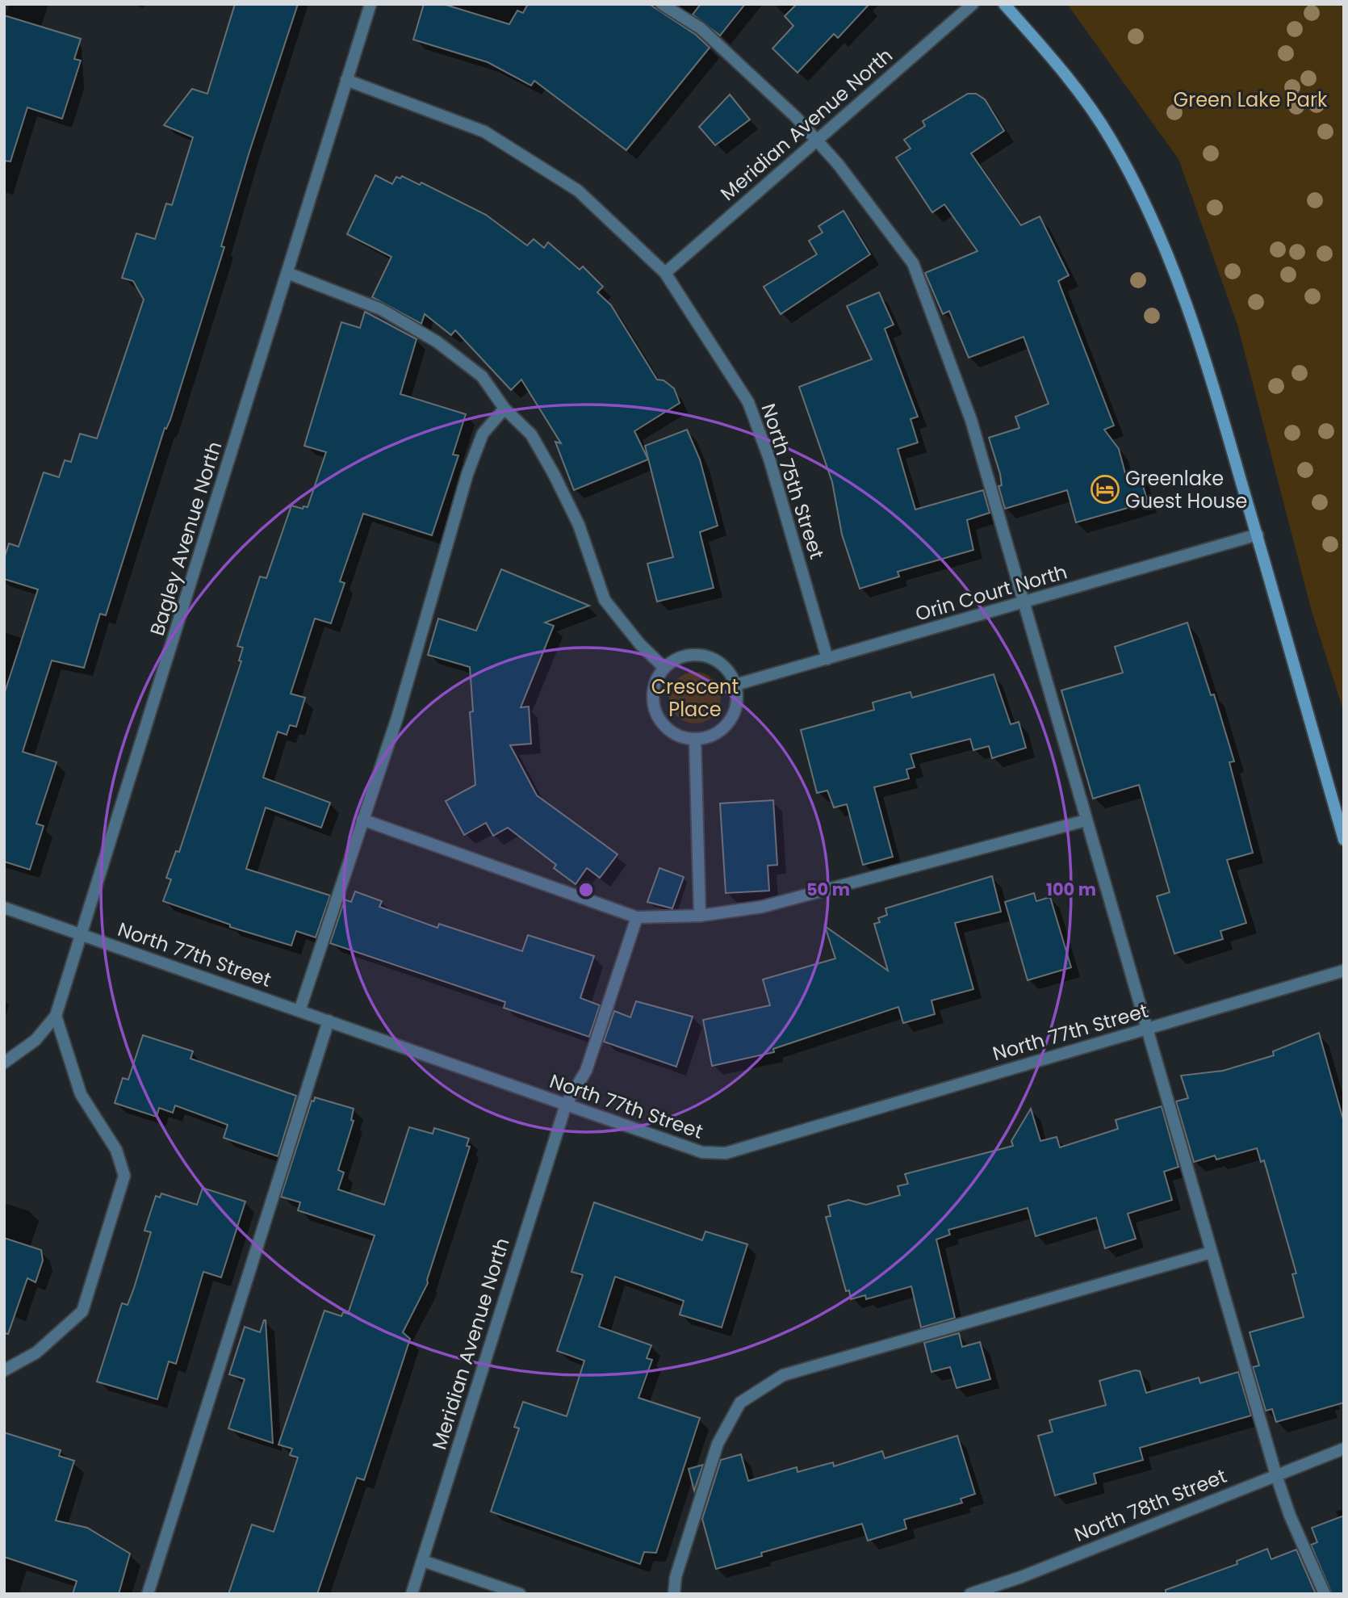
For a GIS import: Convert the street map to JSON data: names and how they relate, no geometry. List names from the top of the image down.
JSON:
{
  "streets": {
    "street": [
      "Meridian Avenue North",
      "North 75th Street",
      "Bagley Avenue North",
      "Orin Court North",
      "North 77th Street",
      "North 78th Street"
    ]
  },
  "crossings": [
    ["Meridian Avenue North", "North 75th Street"],
    ["Meridian Avenue North", "North 77th Street"],
    ["North 75th Street", "Bagley Avenue North"],
    ["North 75th Street", "Orin Court North"],
    ["Bagley Avenue North", "North 77th Street"]
  ],
  "parks": ["Green Lake Park", "Crescent Place"],
  "places": {
    "hotel": ["Greenlake Guest House"]
  },
  "rings": ["50 m", "100 m"]
}
